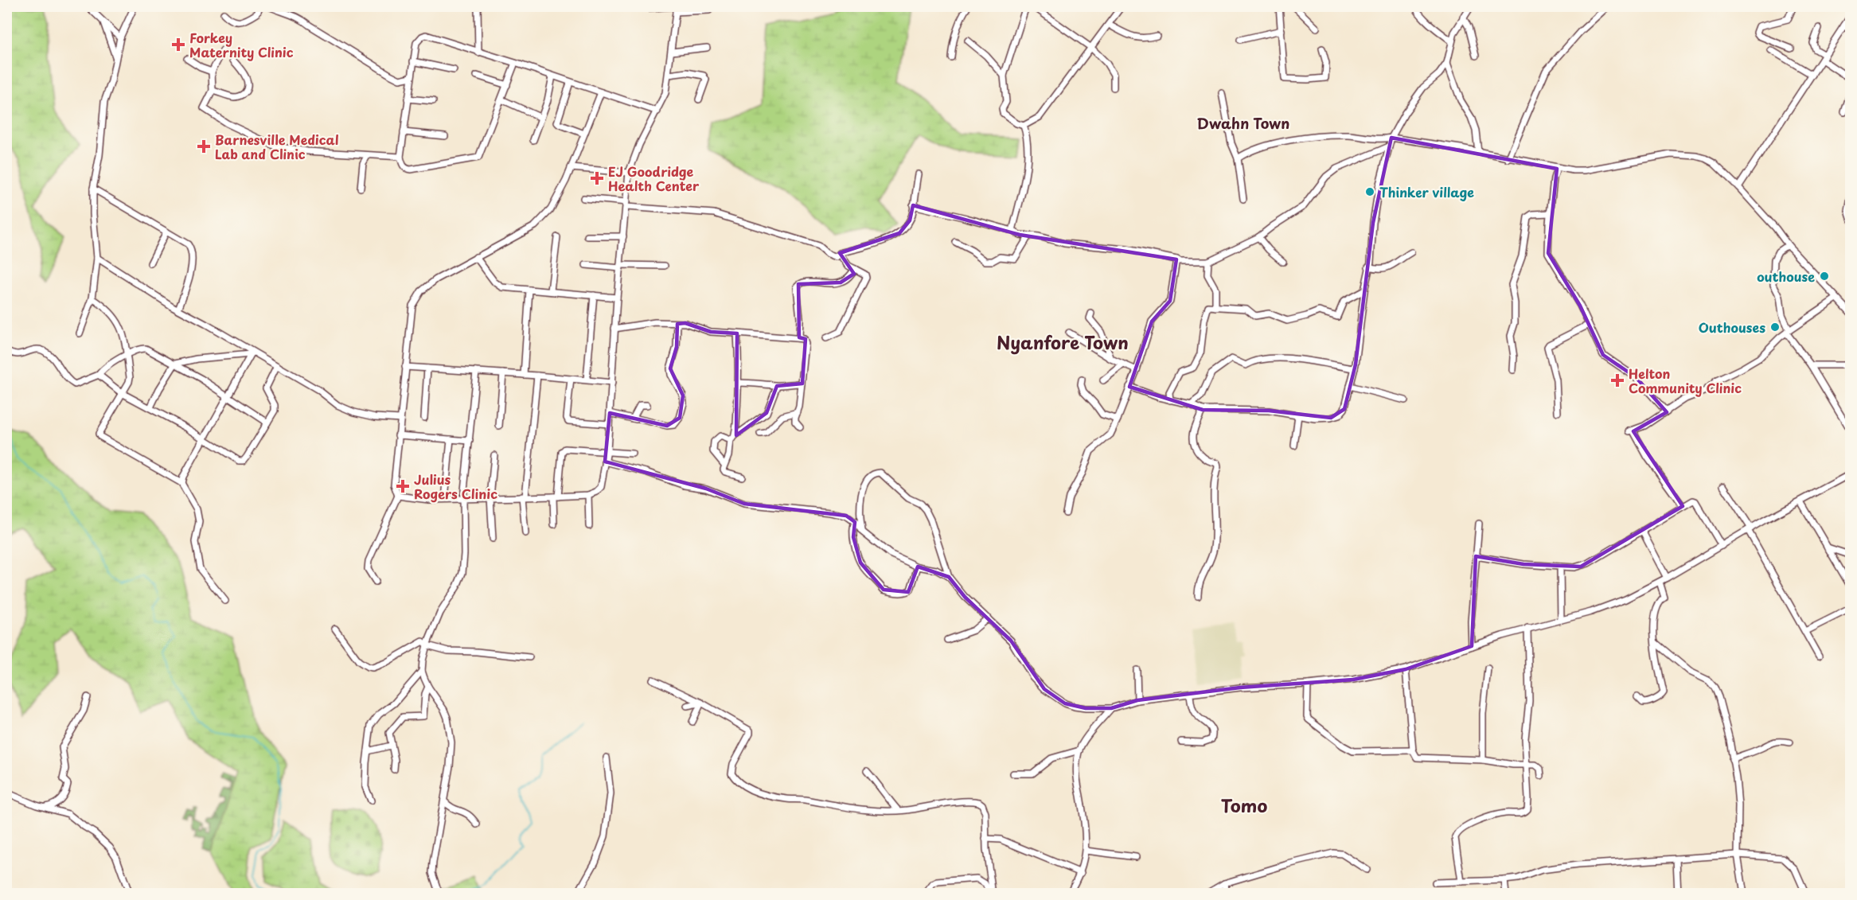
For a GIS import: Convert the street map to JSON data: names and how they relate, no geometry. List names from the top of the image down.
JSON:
{
  "districts": ["Dwahn Town", "Nyanfore Town", "Tomo"],
  "places": {
    "health": [
      "Forkey Maternity Clinic",
      "Barnesville Medical Lab and Clinic",
      "EJ Goodridge Health Center",
      "Helton Community Clinic",
      "Julius Rogers Clinic"
    ],
    "other": ["Thinker village", "outhouse", "Outhouses"]
  }
}
